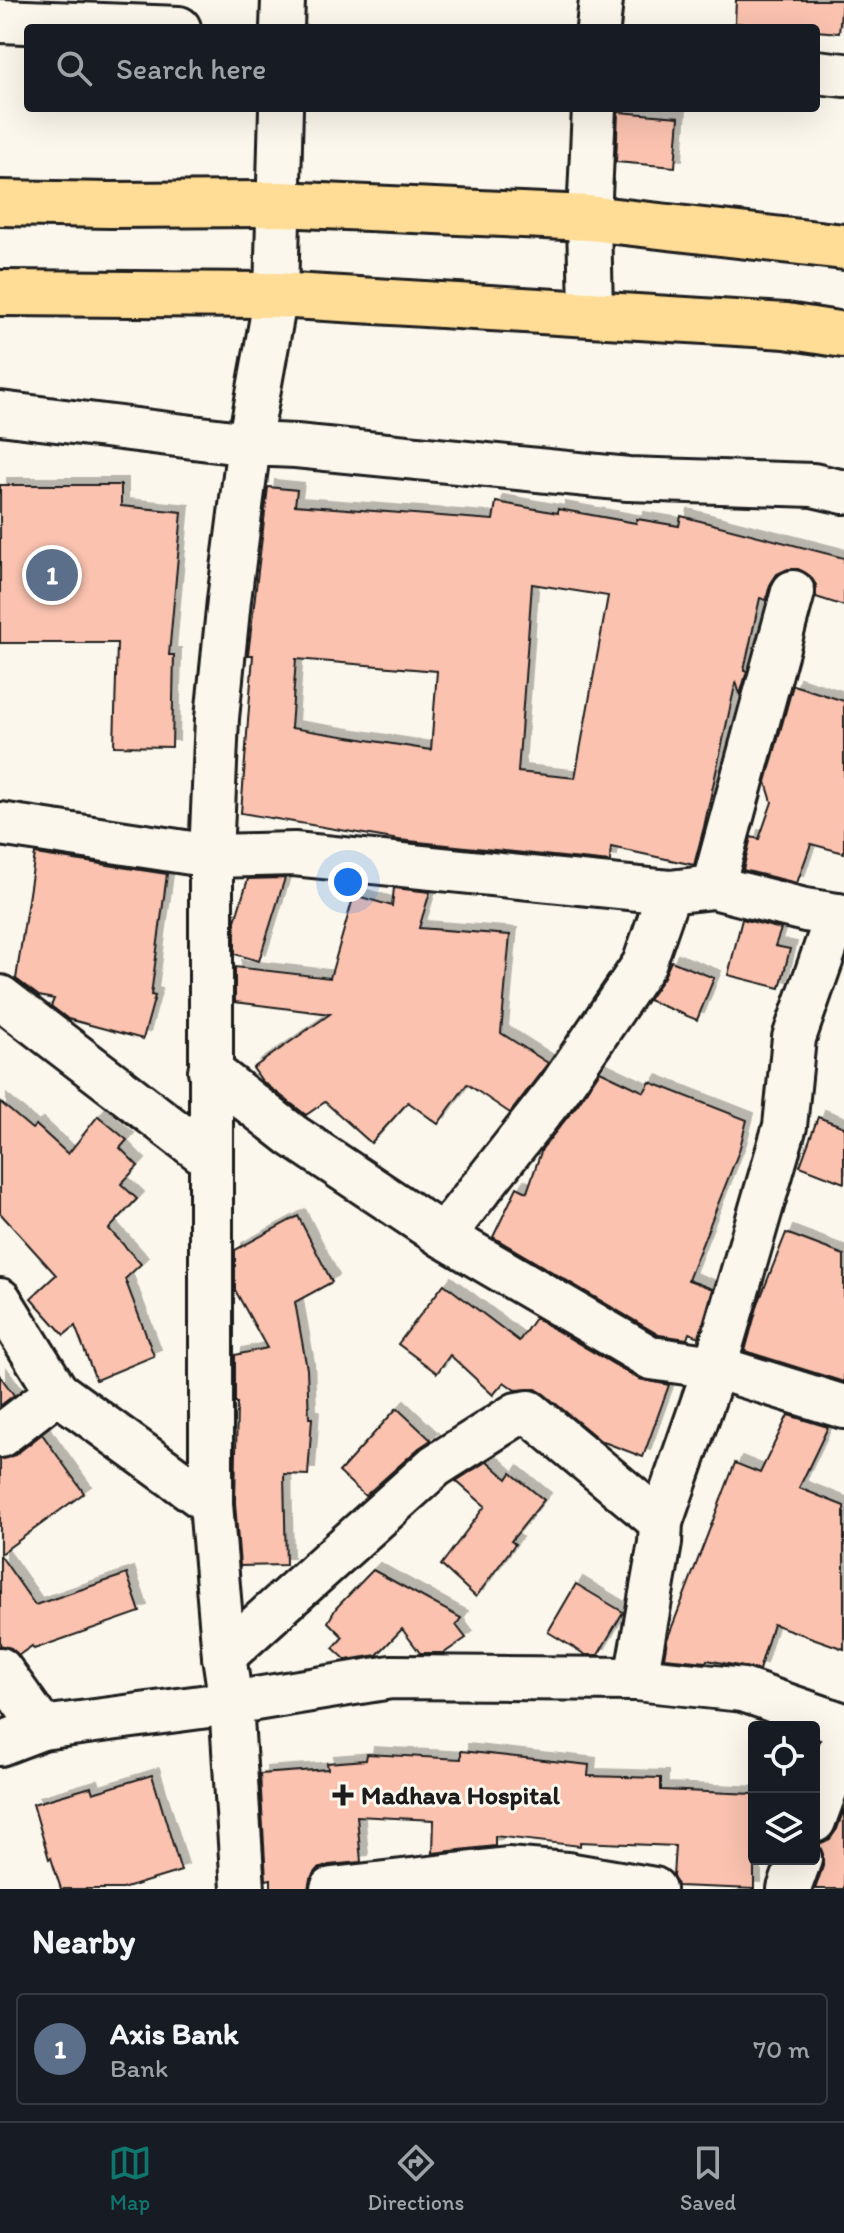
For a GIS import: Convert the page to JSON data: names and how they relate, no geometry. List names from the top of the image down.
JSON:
{
  "places": {
    "health": ["Madhava Hospital"]
  },
  "page": {
    "search": "Search here",
    "pins": "1",
    "heading": "Nearby",
    "list": [
      {
        "mark": "1",
        "name": "Axis Bank",
        "note": "Bank",
        "value": "70 m"
      }
    ],
    "nav": ["Map", "Directions", "Saved"]
  }
}
